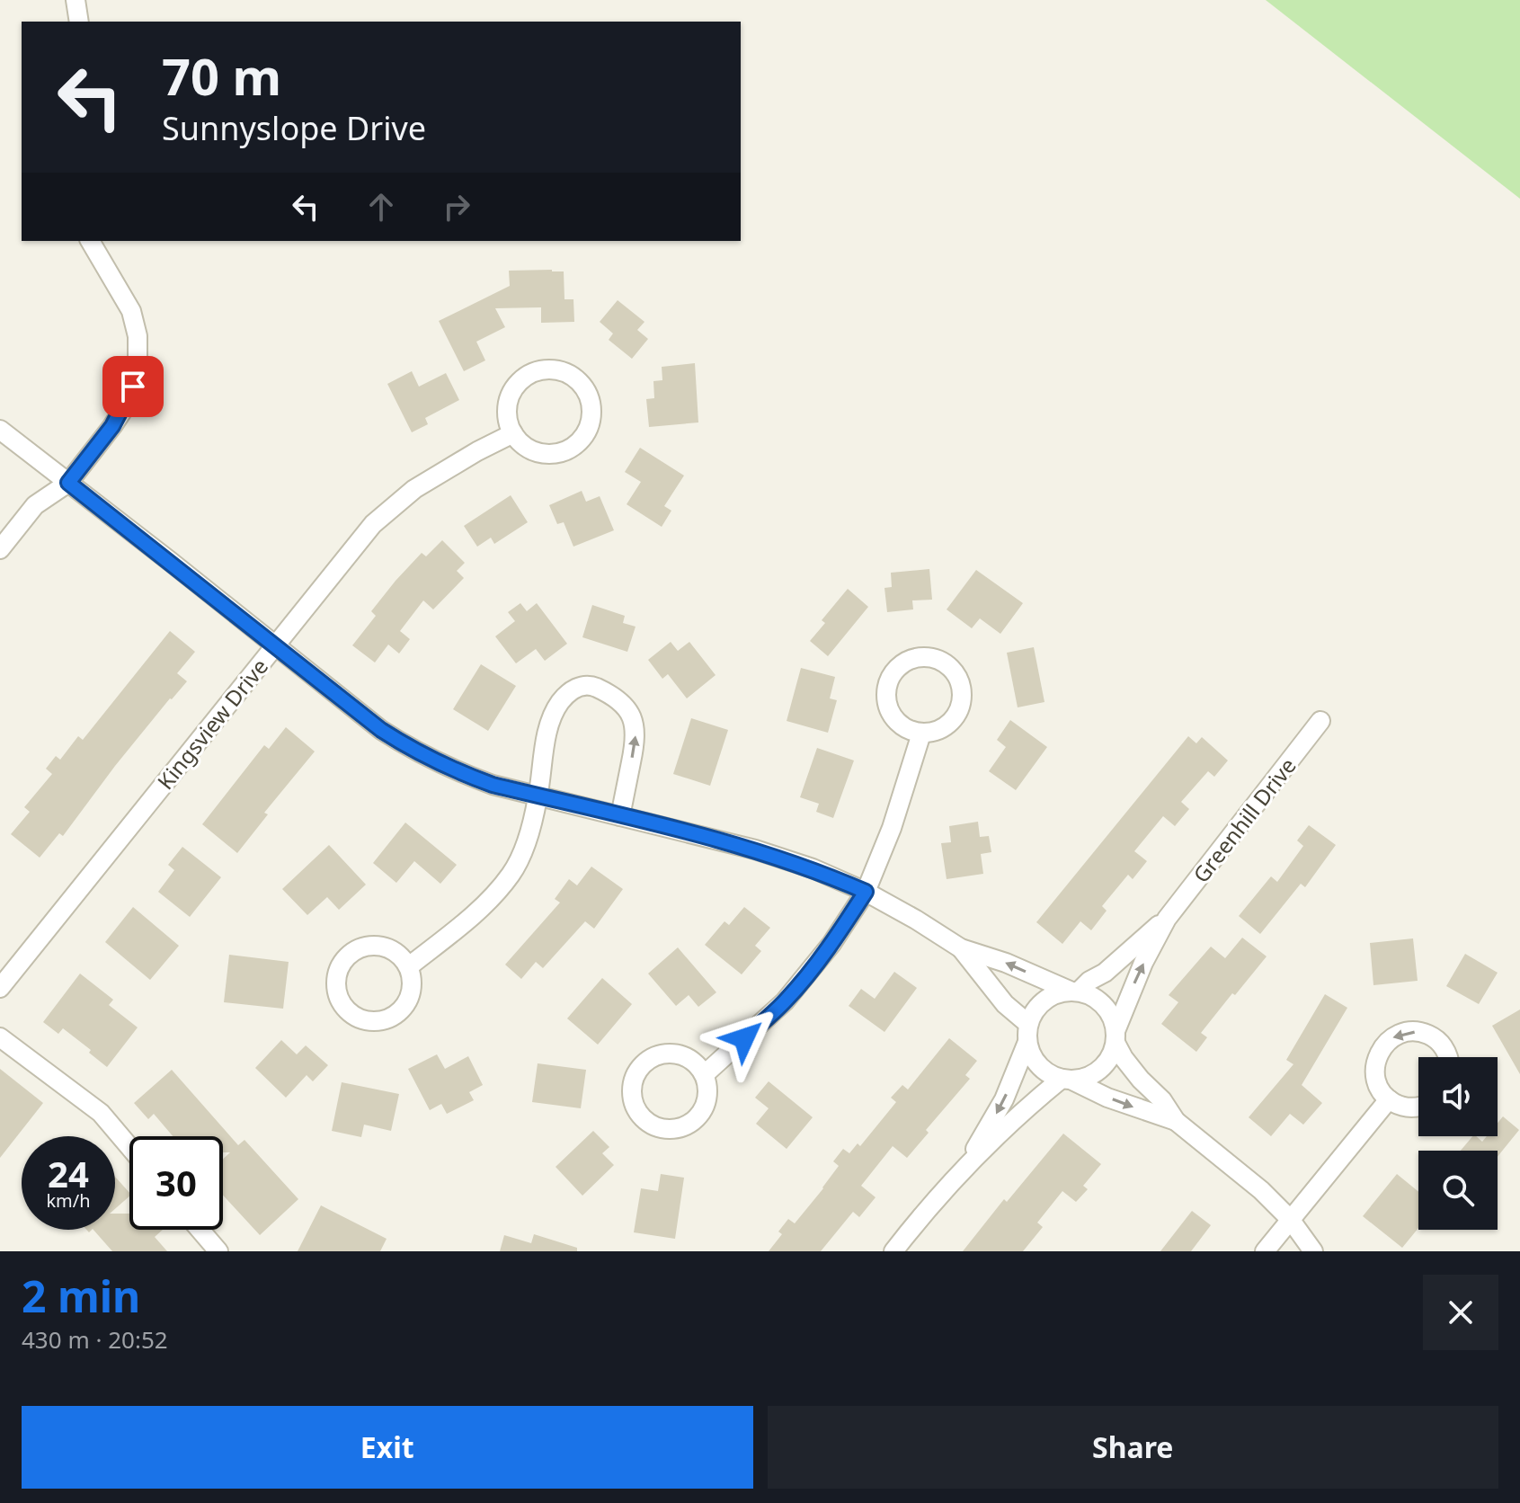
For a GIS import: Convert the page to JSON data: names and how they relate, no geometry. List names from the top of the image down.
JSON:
{
  "streets": {
    "street": ["Kingsview Drive", "Greenhill Drive"]
  },
  "page": {
    "turn": ["70 m", "Sunnyslope Drive"],
    "speed": "24 km/h",
    "limit": "30",
    "heading": ["2 min", "430 m · 20:52"],
    "buttons": ["Exit", "Share"]
  }
}
